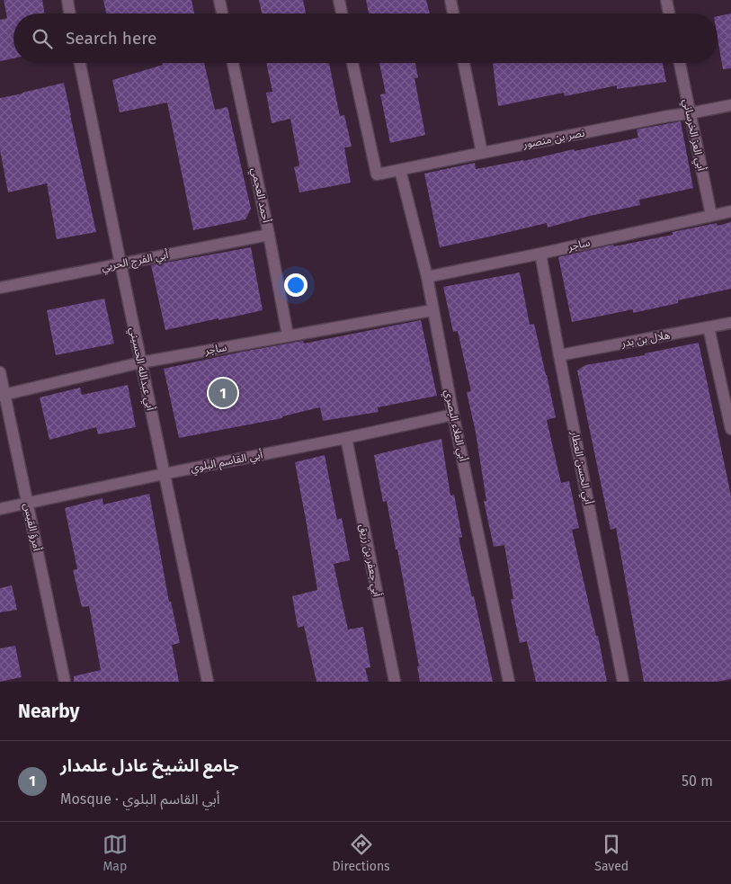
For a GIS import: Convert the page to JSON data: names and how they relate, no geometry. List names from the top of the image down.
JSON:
{
  "streets": {
    "street": [
      "أبي العز الخرساني",
      "نصر بن منصور",
      "أحمد العجمي",
      "ساجر",
      "أبي الفرج الحربي",
      "هلال بن بدر",
      "أبي عبدالله الحسيني",
      "أبي العلاء البصري",
      "أبي القاسم البلوي",
      "أبي الحسن العطار",
      "أمرؤ القيس",
      "أبي جعفر بن زريق"
    ]
  },
  "crossings": [
    ["أبي العز الخرساني", "نصر بن منصور"],
    ["أبي العز الخرساني", "ساجر"],
    ["نصر بن منصور", "أبي العلاء البصري"],
    ["أحمد العجمي", "ساجر"],
    ["أحمد العجمي", "أبي الفرج الحربي"],
    ["ساجر", "أبي عبدالله الحسيني"],
    ["ساجر", "أبي العلاء البصري"],
    ["ساجر", "أبي الحسن العطار"],
    ["ساجر", "أمرؤ القيس"],
    ["أبي الفرج الحربي", "أبي عبدالله الحسيني"],
    ["هلال بن بدر", "أبي الحسن العطار"],
    ["أبي عبدالله الحسيني", "أبي القاسم البلوي"],
    ["أبي العلاء البصري", "أبي القاسم البلوي"],
    ["أبي القاسم البلوي", "أمرؤ القيس"],
    ["أبي القاسم البلوي", "أبي جعفر بن زريق"]
  ],
  "page": {
    "search": "Search here",
    "pins": "1",
    "heading": "Nearby",
    "list": [
      {
        "mark": "1",
        "name": "جامع الشيخ عادل علمدار",
        "note": "Mosque · أبي القاسم البلوي",
        "value": "50 m"
      }
    ],
    "nav": ["Map", "Directions", "Saved"]
  }
}
